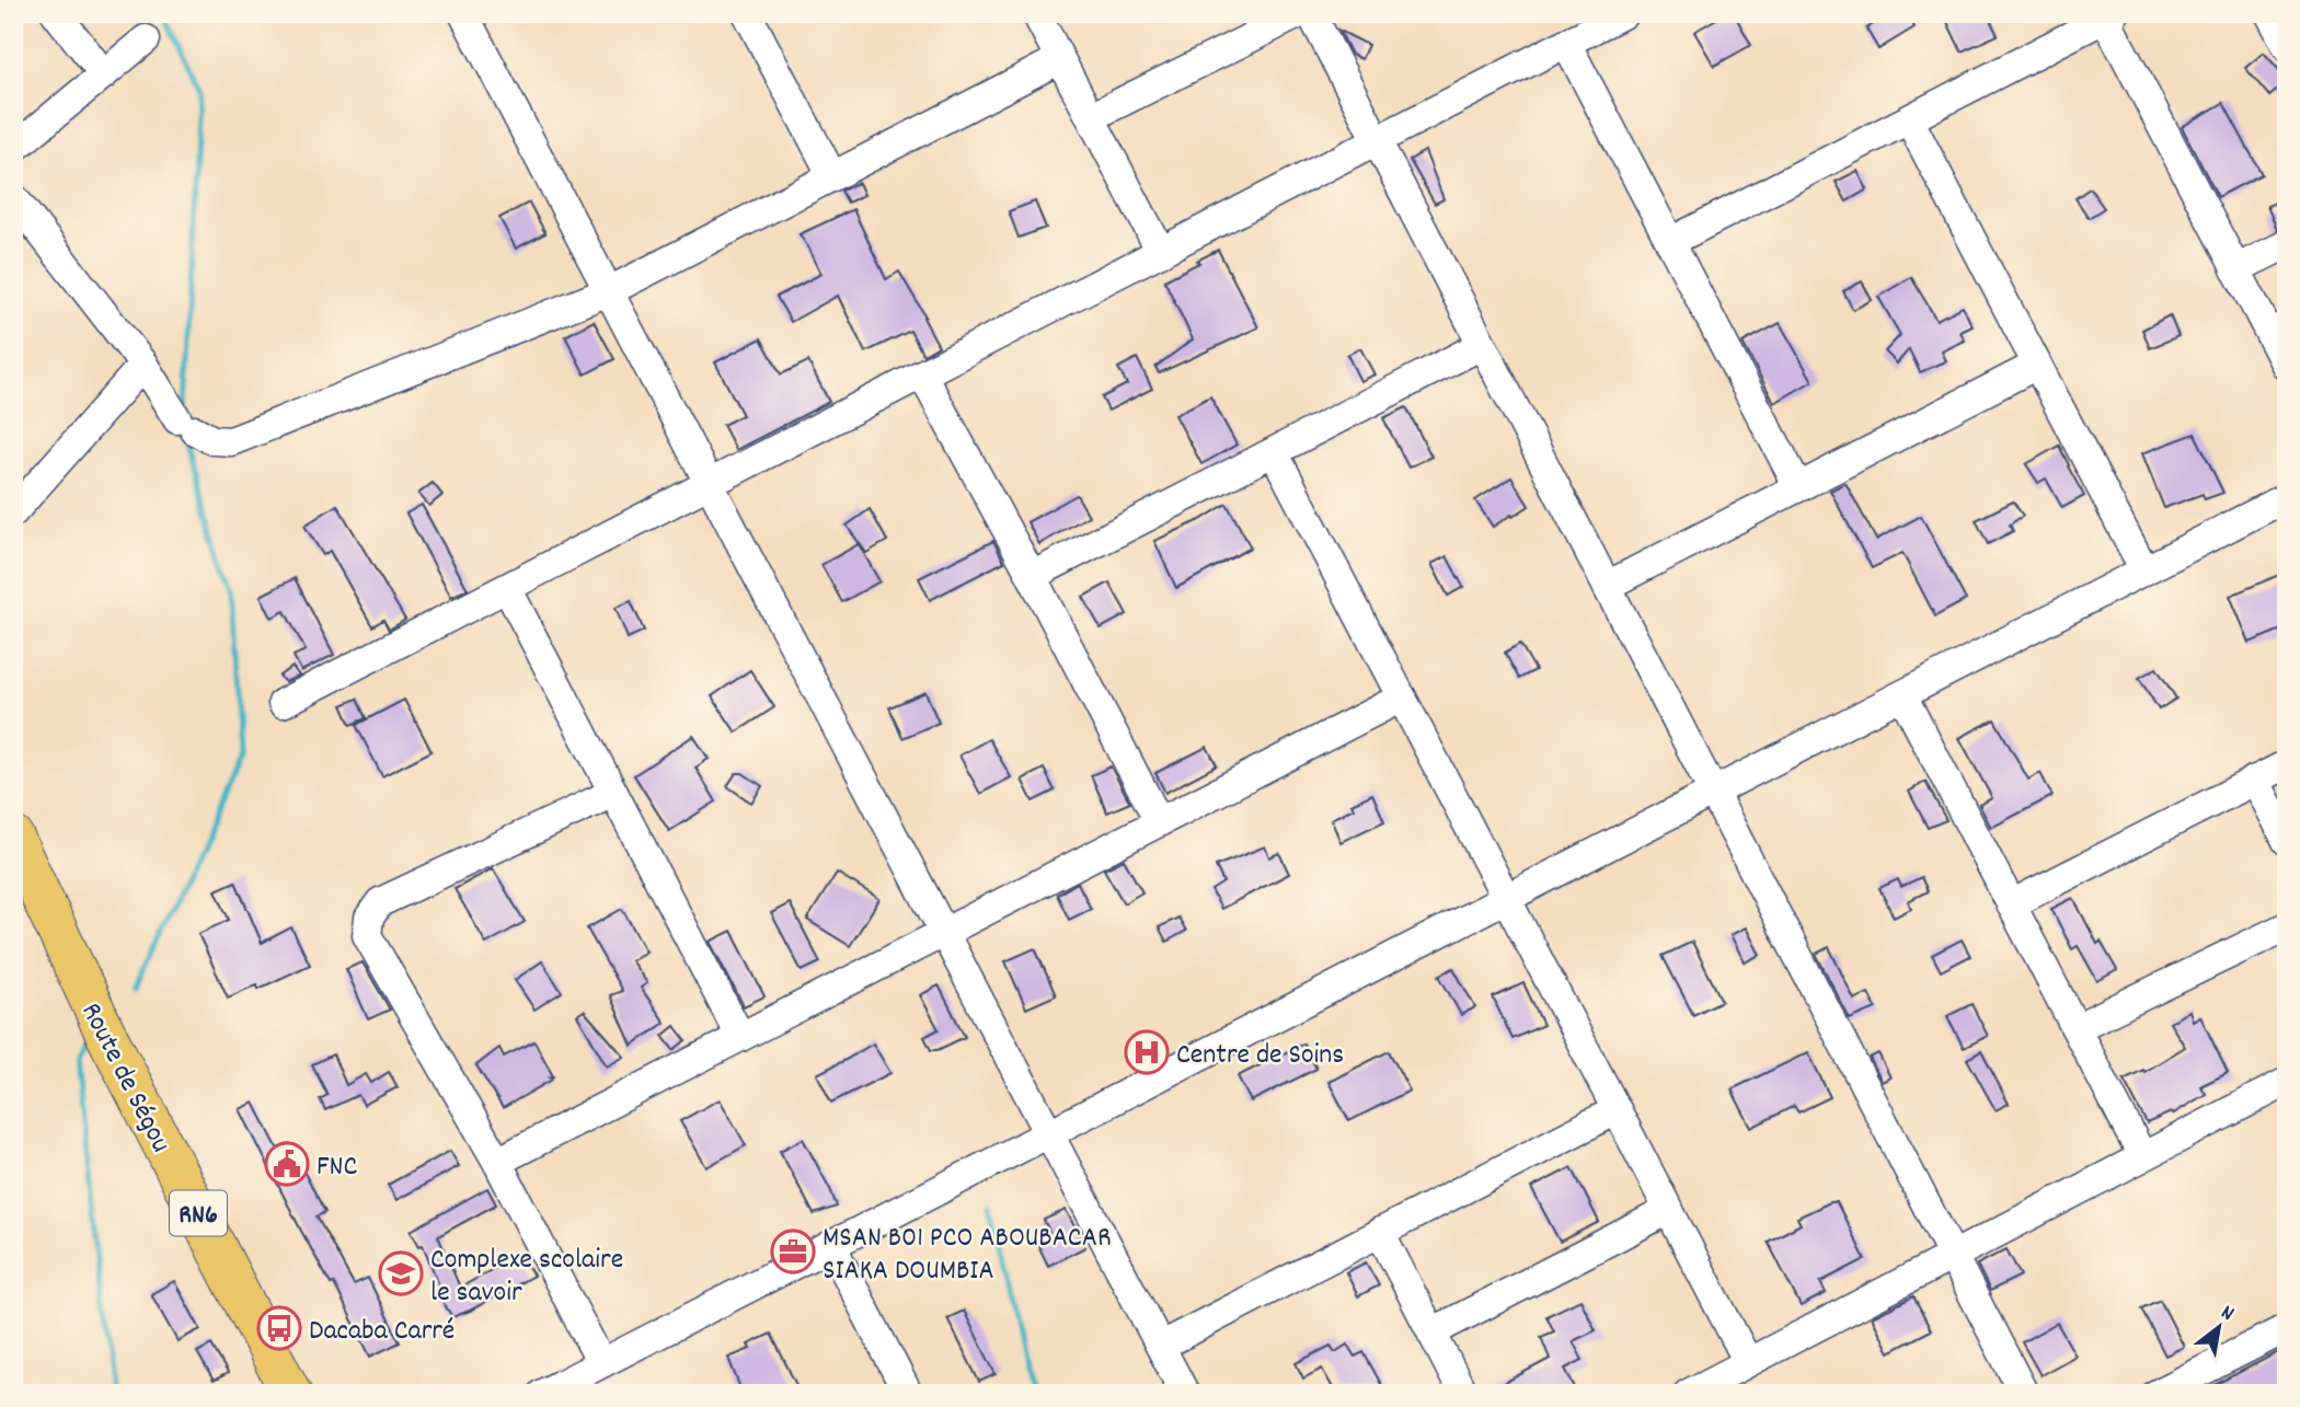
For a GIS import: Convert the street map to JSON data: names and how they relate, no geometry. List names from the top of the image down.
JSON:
{
  "streets": {
    "highway": ["Route de Ségou", "RN6"]
  },
  "places": {
    "hospital": ["Centre de Soins"],
    "public building": ["FNC"],
    "office": ["MSAN B01 PCO ABOUBACAR SIAKA DOUMBIA"],
    "school or university": ["Complexe scolaire le savoir"],
    "bus stop": ["Dacaba Carré"]
  },
  "north": "top right"
}
